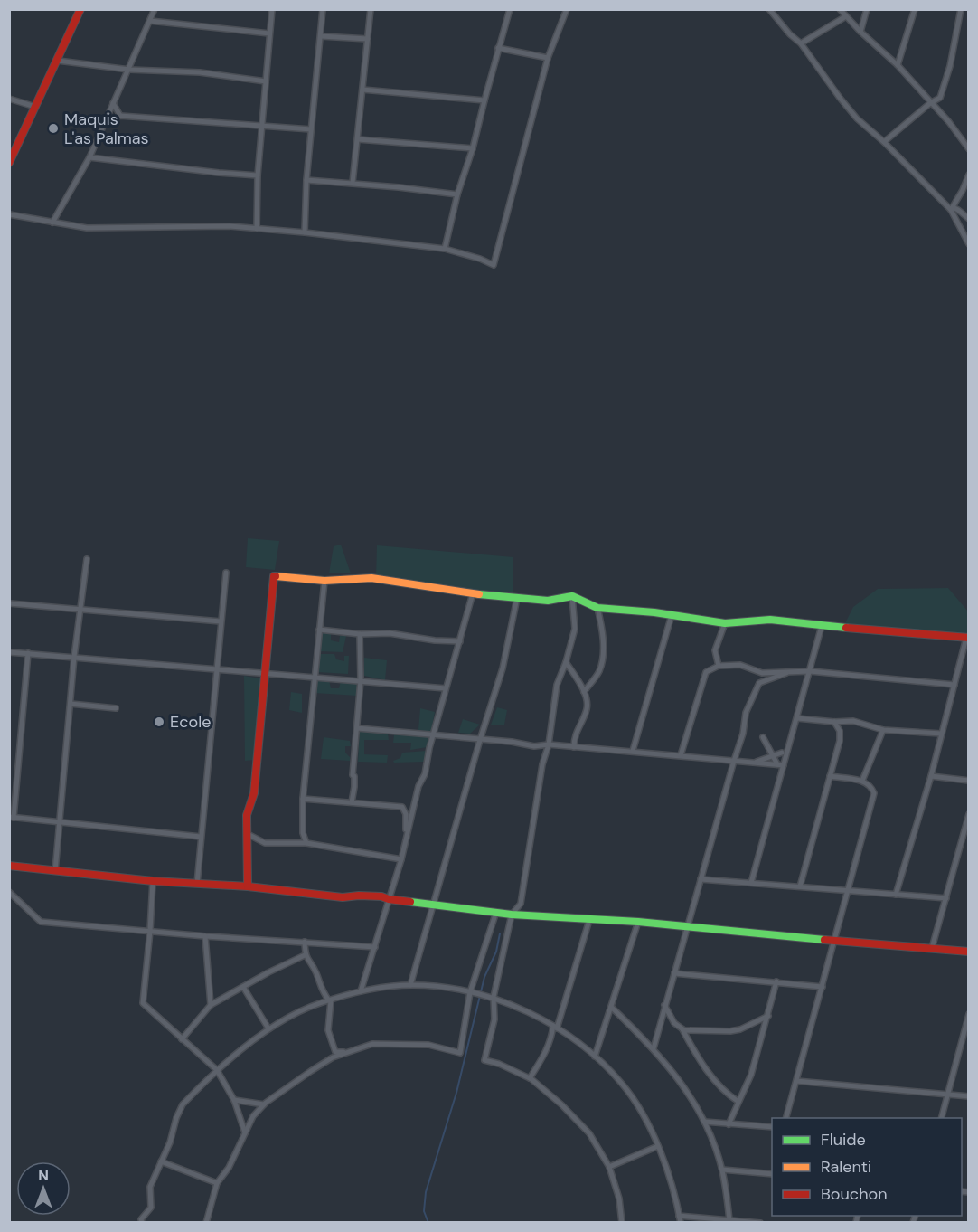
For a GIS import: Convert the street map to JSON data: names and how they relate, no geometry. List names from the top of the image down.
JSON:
{
  "places": ["Maquis L'as Palmas", "Ecole"],
  "legend": ["Fluide", "Ralenti", "Bouchon"],
  "north": "top"
}
